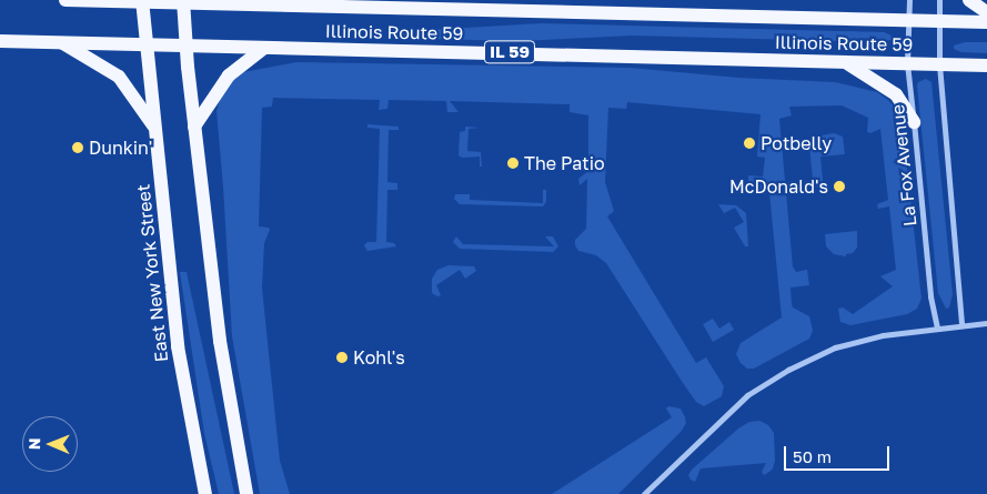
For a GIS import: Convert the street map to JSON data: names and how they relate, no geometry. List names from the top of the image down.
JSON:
{
  "streets": {
    "main road": ["Illinois Route 59", "IL 59", "East New York Street"],
    "street": ["La Fox Avenue"]
  },
  "crossings": [
    ["Illinois Route 59", "La Fox Avenue"],
    ["Illinois Route 59", "East New York Street"]
  ],
  "places": [
    "Potbelly",
    "Dunkin'",
    "The Patio",
    "McDonald's",
    "Kohl's"
  ],
  "scale_bar": "50 m",
  "north": "left"
}
